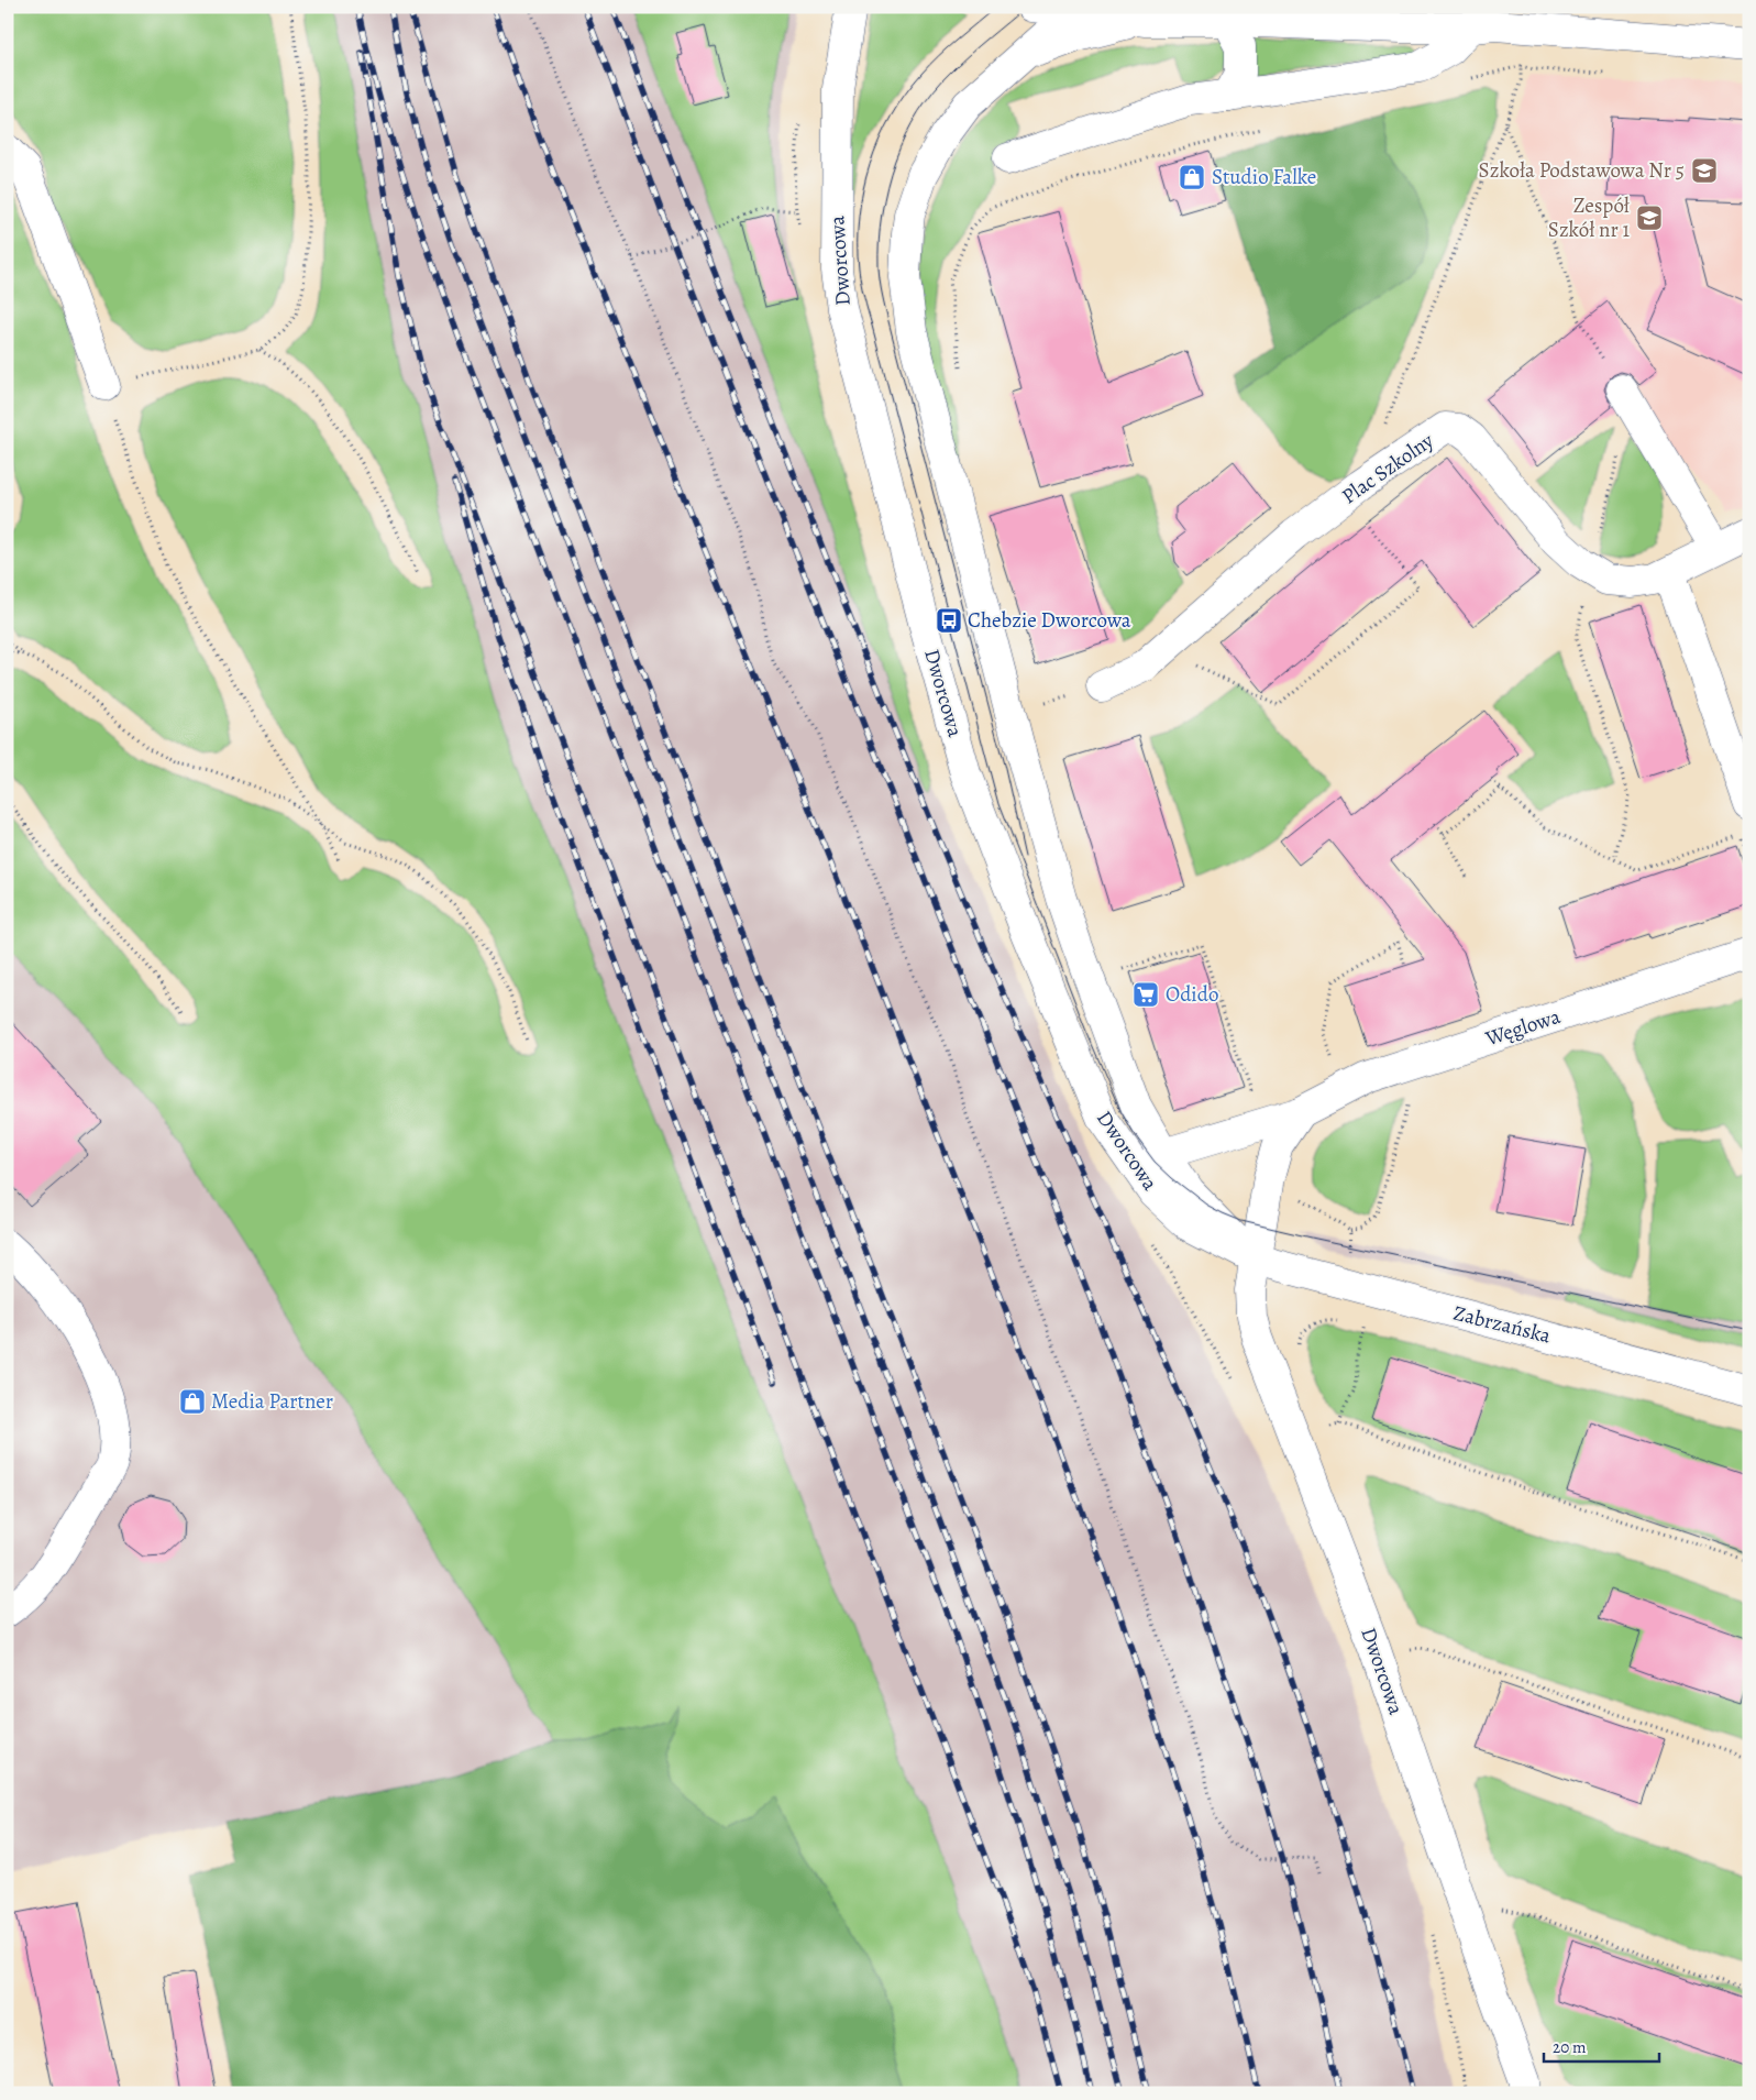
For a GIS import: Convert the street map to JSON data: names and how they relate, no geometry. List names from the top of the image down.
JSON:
{
  "streets": {
    "main road": [
      "Dworcowa",
      "Plac Szkolny",
      "Węglowa",
      "Zabrzańska"
    ]
  },
  "crossings": [
    ["Dworcowa", "Węglowa"],
    ["Dworcowa", "Zabrzańska"],
    ["Węglowa", "Zabrzańska"]
  ],
  "places": {
    "school or university": ["Szkoła Podstawowa Nr 5", "Zespół Szkół nr 1"],
    "shop": ["Studio Falke", "Media Partner"],
    "bus stop": ["Chebzie Dworcowa"],
    "supermarket": ["Odido"]
  },
  "scale_bar": "20 m"
}
